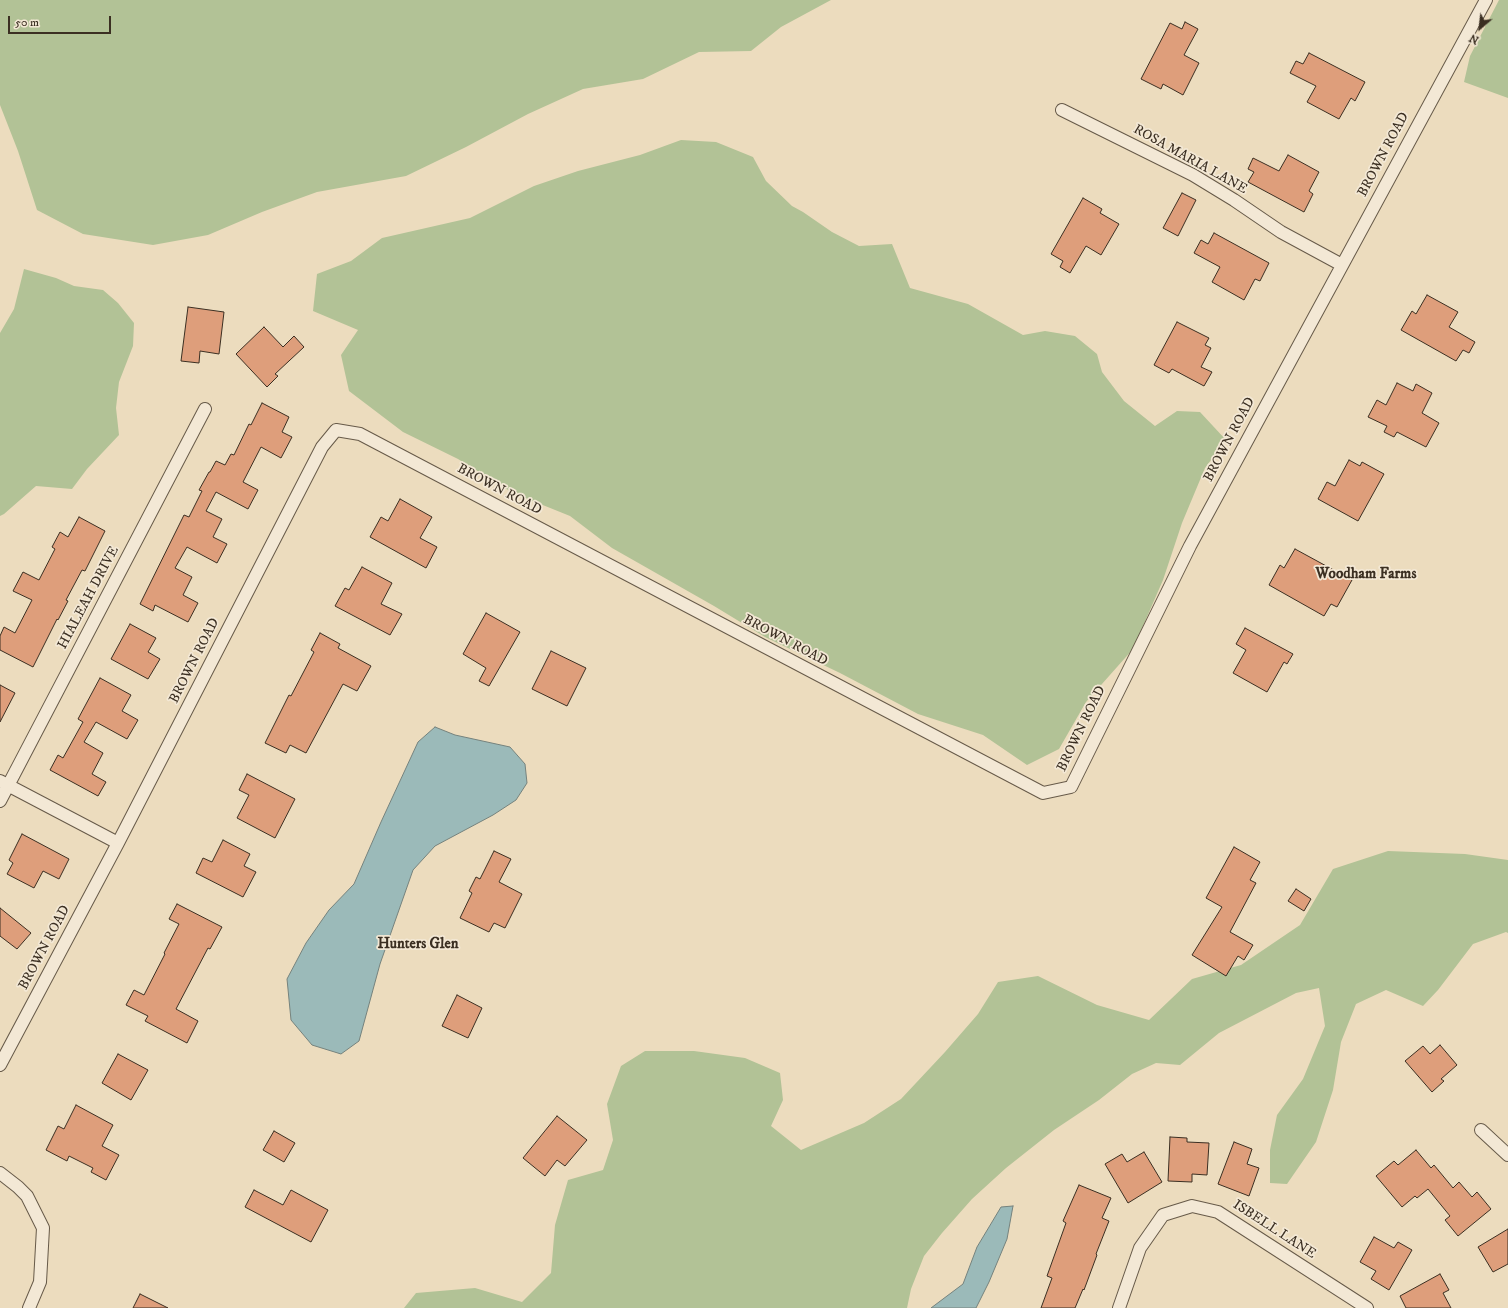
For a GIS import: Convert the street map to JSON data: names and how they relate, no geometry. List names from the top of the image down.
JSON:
{
  "streets": {
    "street": [
      "BROWN ROAD",
      "ROSA MARIA LANE",
      "HIALEAH DRIVE",
      "ISBELL LANE"
    ]
  },
  "crossings": [
    ["BROWN ROAD", "ROSA MARIA LANE"]
  ],
  "districts": ["Woodham Farms", "Hunters Glen"],
  "scale_bar": "50 m",
  "north": "bottom left"
}
